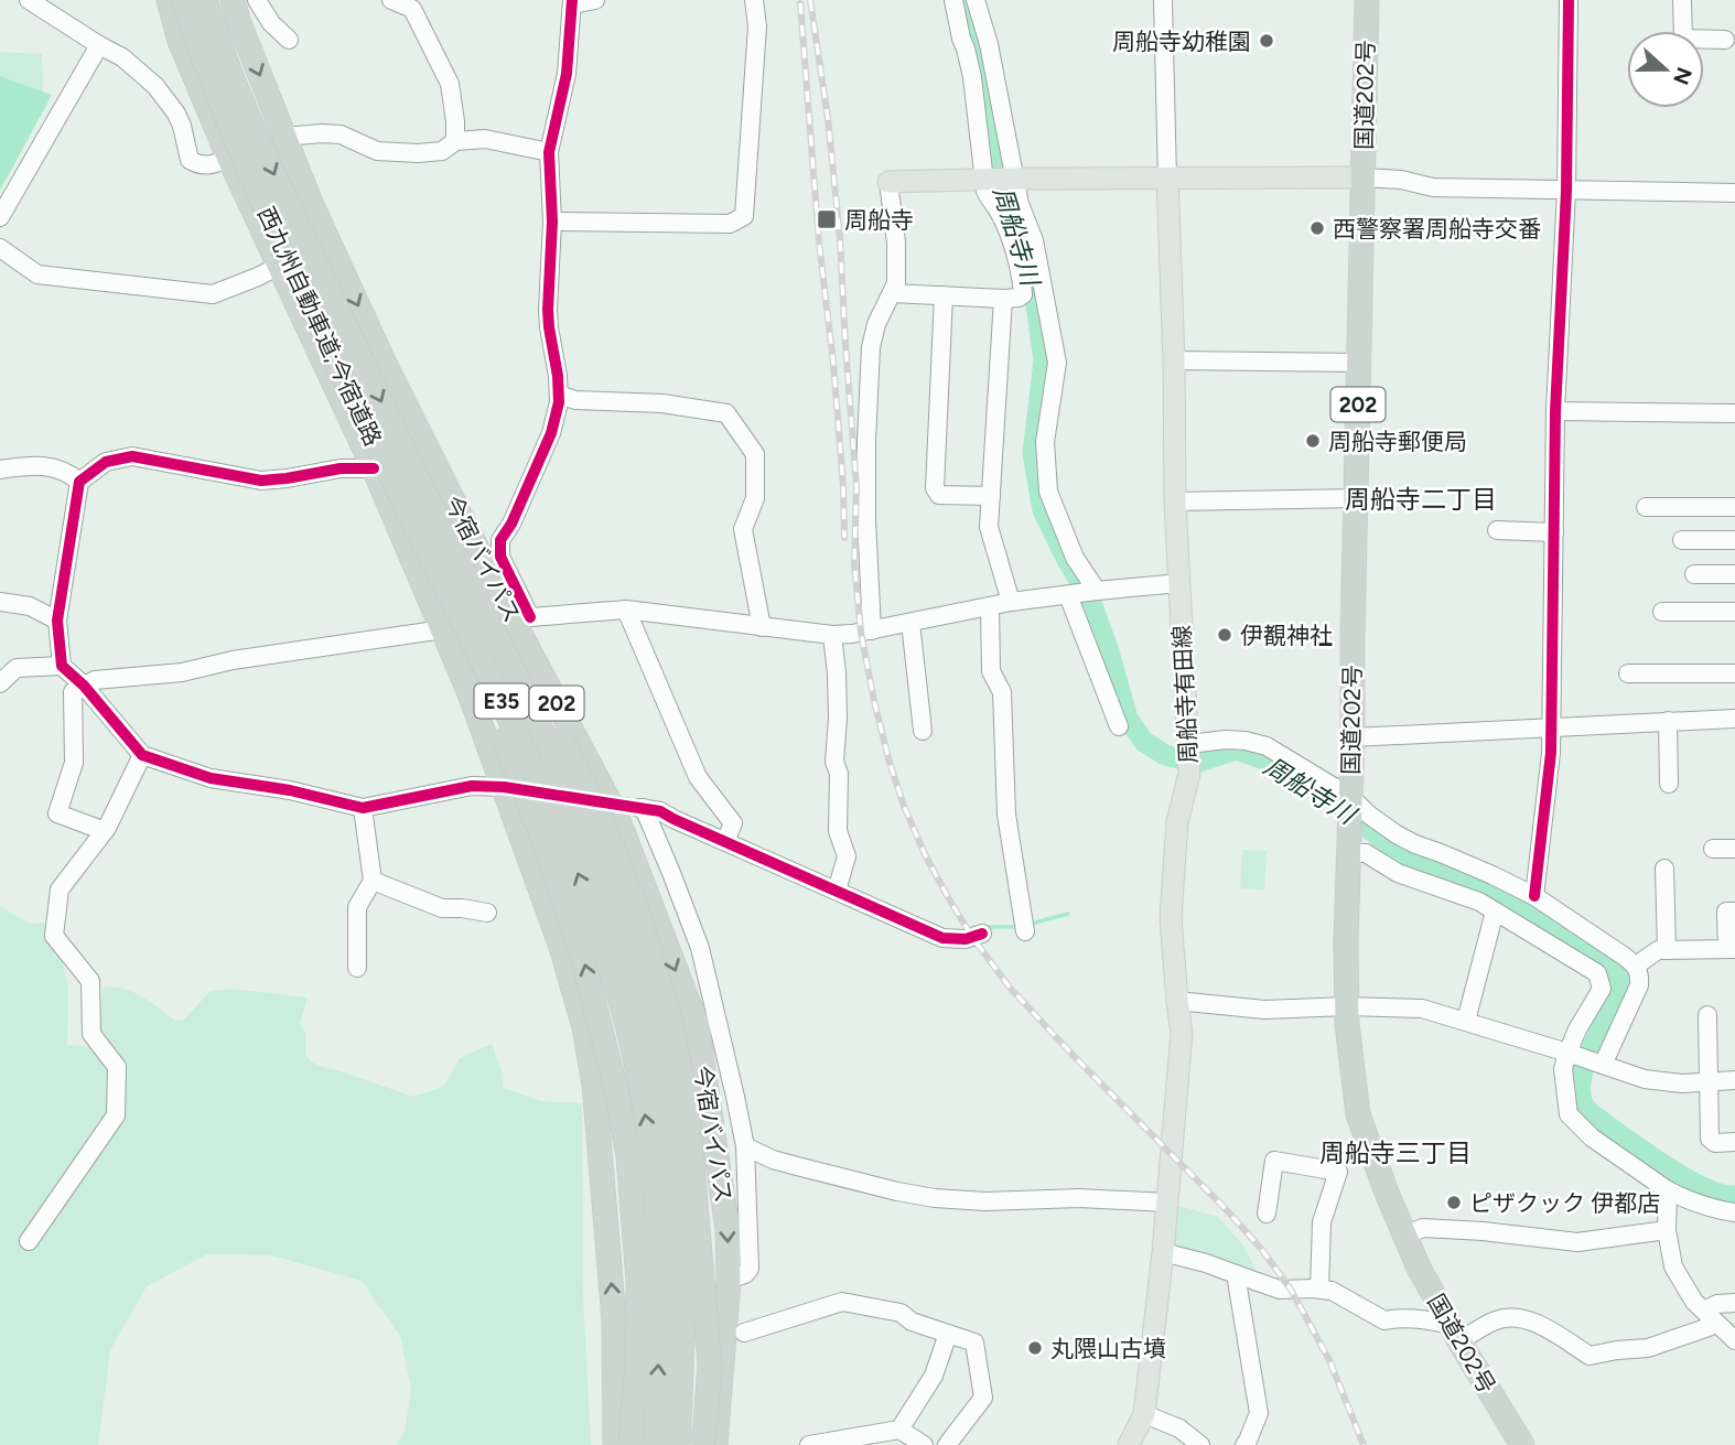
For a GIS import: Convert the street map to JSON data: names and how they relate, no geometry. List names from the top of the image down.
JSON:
{
  "streets": {
    "highway": [
      "国道202号",
      "西九州自動車道;今宿道路",
      "202",
      "今宿バイパス",
      "E35"
    ],
    "main road": ["周船寺有田線"]
  },
  "districts": ["周船寺二丁目", "周船寺三丁目"],
  "water": ["周船寺川"],
  "places": {
    "other": [
      "周船寺幼稚園",
      "西警察署周船寺交番",
      "周船寺郵便局",
      "伊覩神社",
      "ピザクック 伊都店",
      "丸隈山古墳"
    ],
    "transit": ["周船寺"]
  },
  "north": "right"
}
